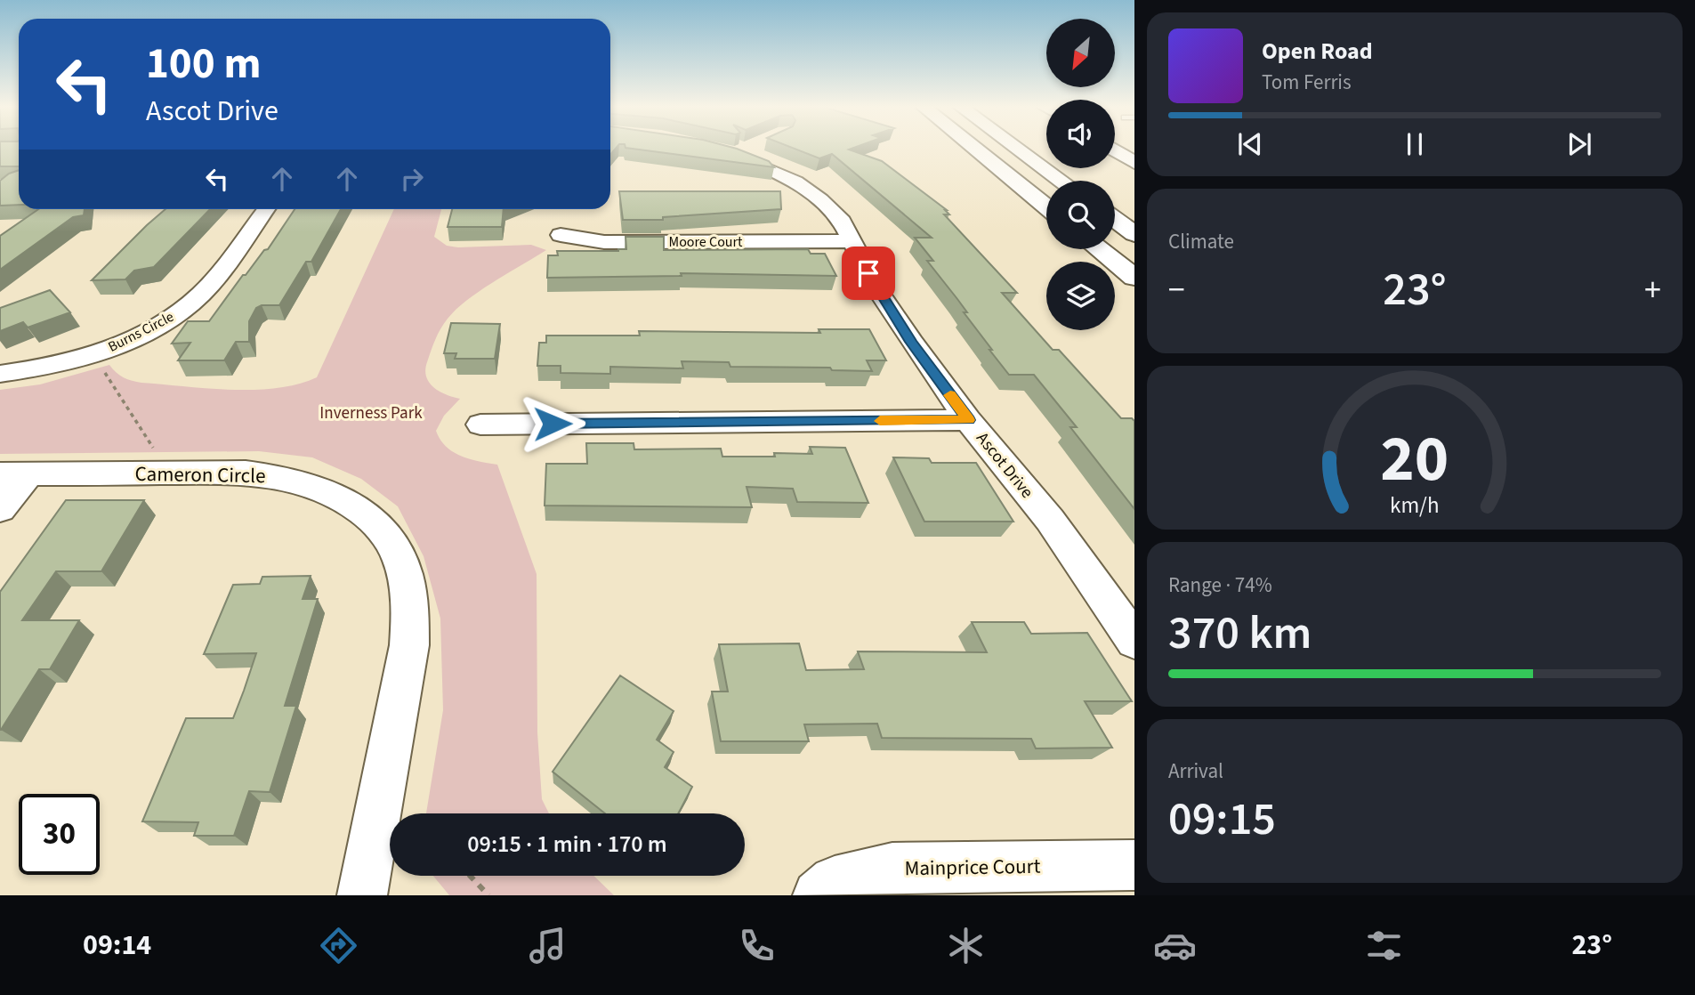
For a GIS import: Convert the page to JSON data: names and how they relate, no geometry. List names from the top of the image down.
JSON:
{
  "streets": {
    "street": [
      "Moore Court",
      "Burns Circle",
      "Ascot Drive",
      "Cameron Circle",
      "Mainprice Court"
    ]
  },
  "crossings": [
    ["Moore Court", "Ascot Drive"]
  ],
  "parks": ["Inverness Park"],
  "north": "bottom left",
  "page": {
    "turn": ["100 m", "Ascot Drive"],
    "song": ["Open Road", "Tom Ferris"],
    "tile": [
      "Climate",
      ["Range · 74%", "370 km"],
      ["Arrival", "09:15"]
    ],
    "heat": ["−", "23°", "+"],
    "limit": "30",
    "trip": "09:15 · 1 min · 170 m",
    "tabs": ["09:14", "23°"],
    "gauge": ["20", "km/h"]
  }
}
